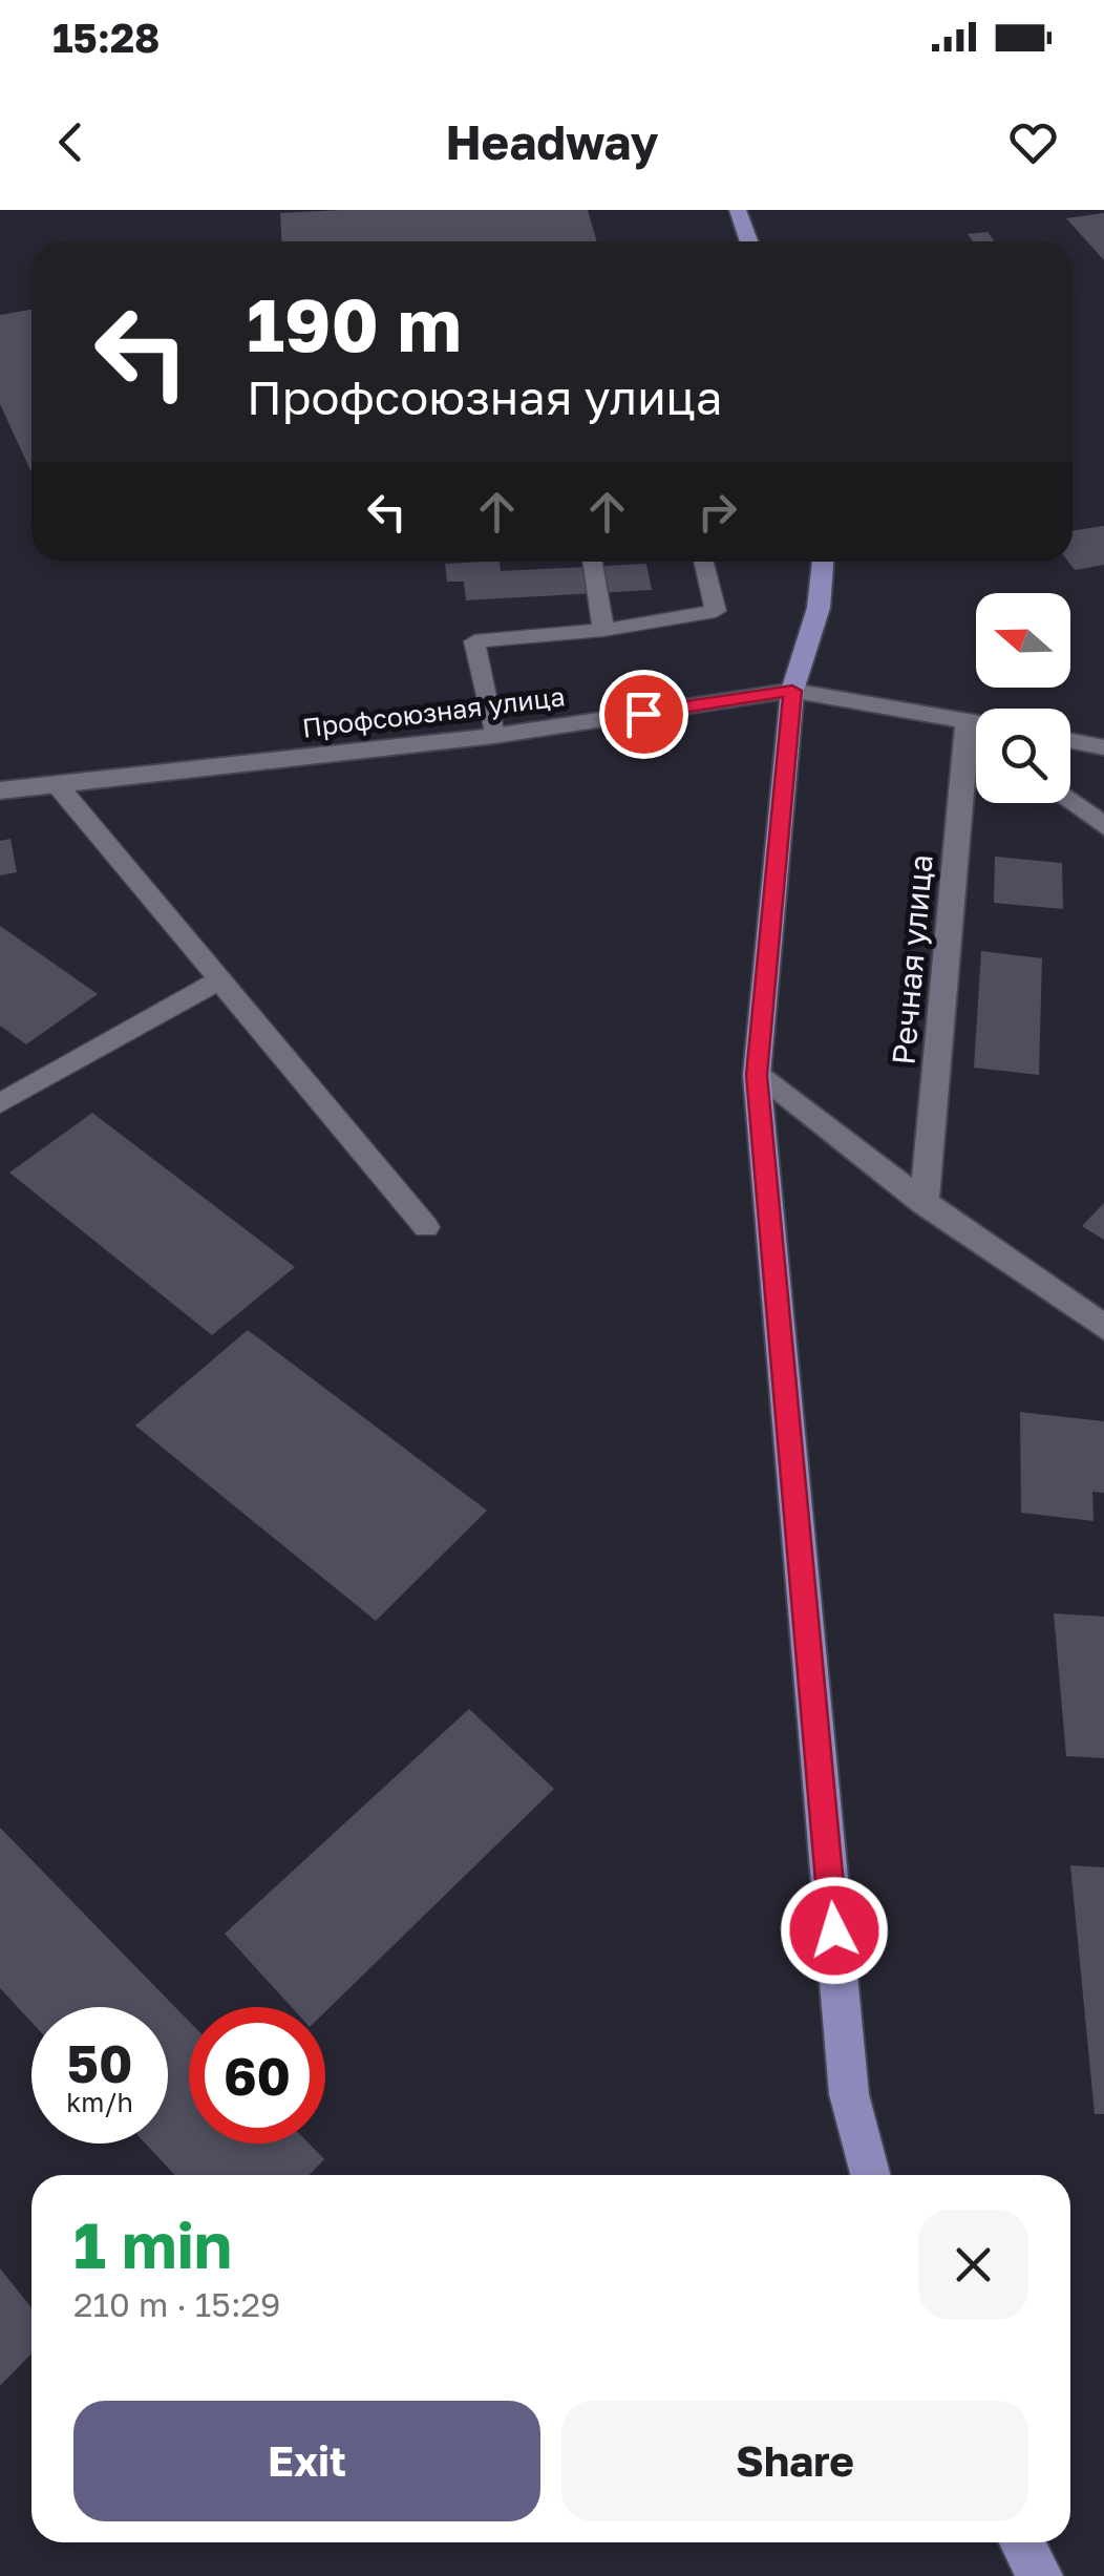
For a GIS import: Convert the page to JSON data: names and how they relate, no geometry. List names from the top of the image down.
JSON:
{
  "streets": {
    "street": ["Профсоюзная улица", "Речная улица"]
  },
  "crossings": [
    ["Профсоюзная улица", "Речная улица"]
  ],
  "north": "left",
  "page": {
    "status": "15:28",
    "header": "Headway",
    "turn": ["190 m", "Профсоюзная улица"],
    "speed": "50 km/h",
    "limit": "60",
    "heading": ["1 min", "210 m · 15:29"],
    "buttons": ["Exit", "Share"]
  }
}
